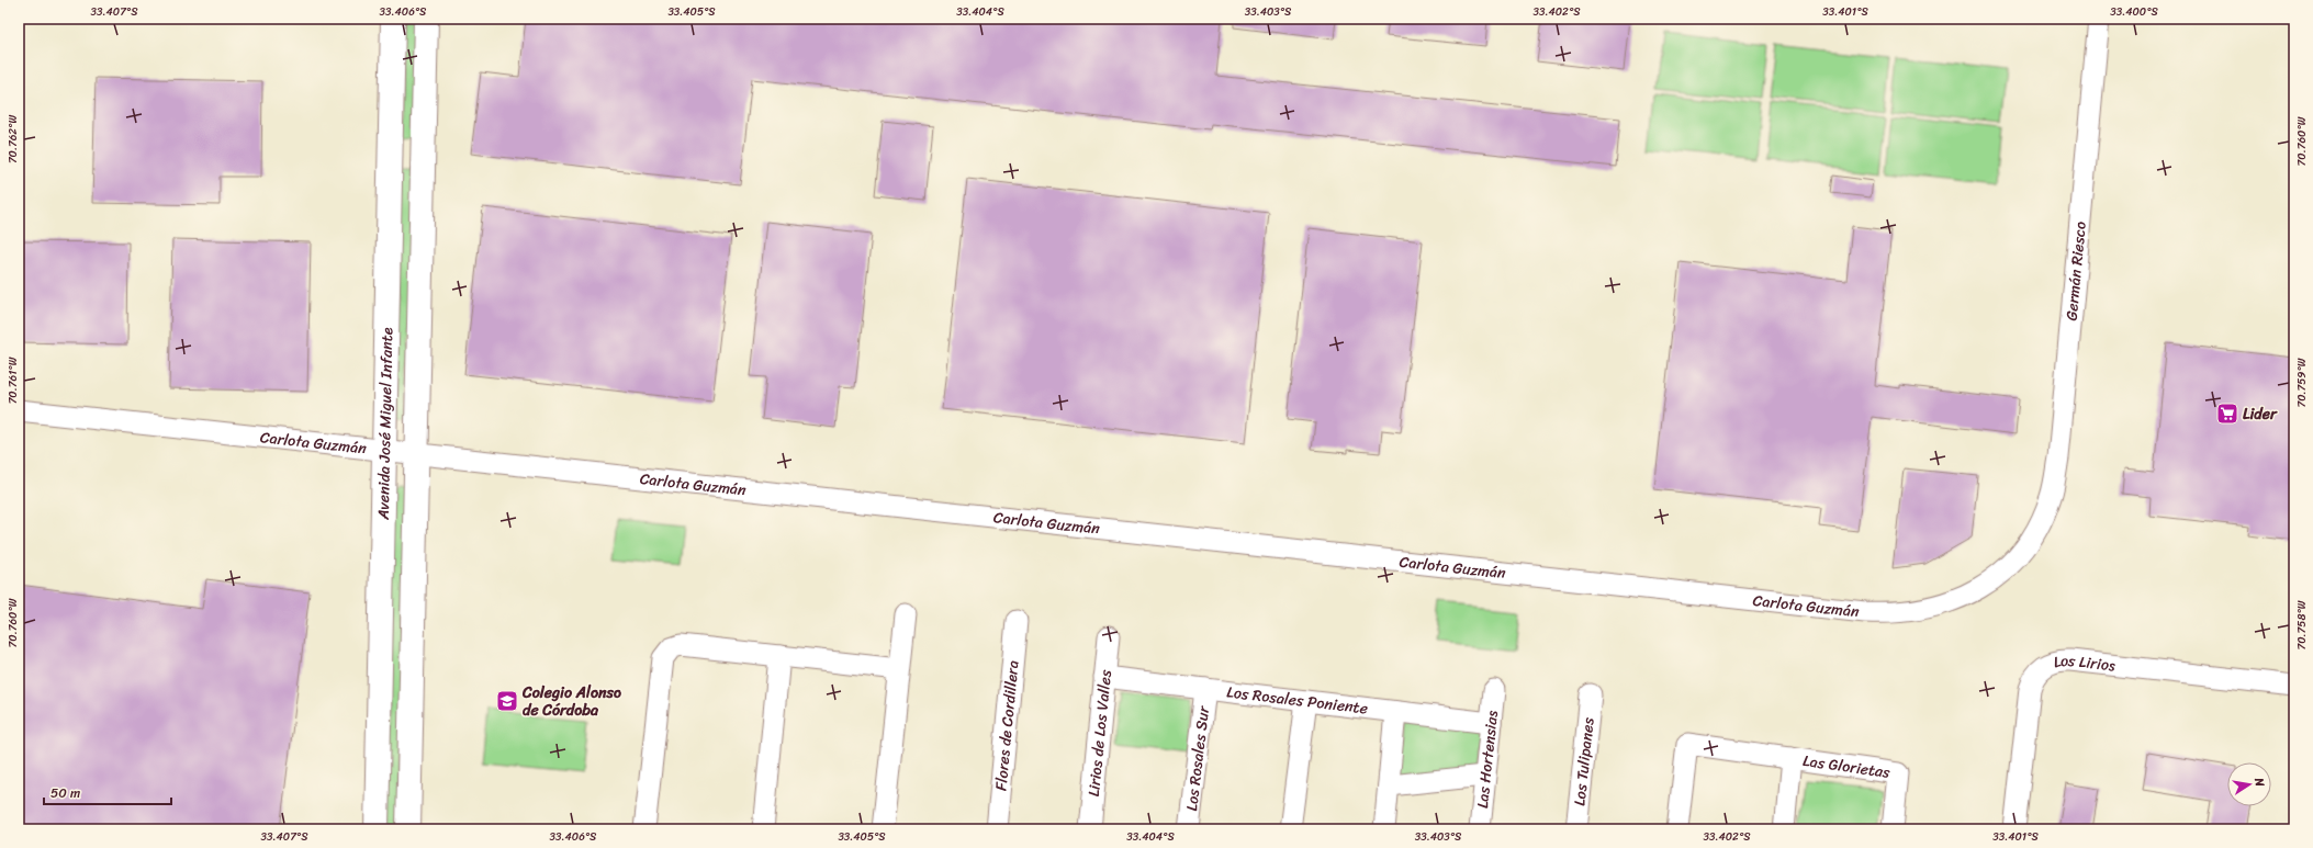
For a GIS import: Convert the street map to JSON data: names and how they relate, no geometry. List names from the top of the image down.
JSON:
{
  "streets": {
    "street": [
      "Germán Riesco",
      "Avenida José Miguel Infante",
      "Carlota Guzmán",
      "Los Lirios",
      "Los Rosales Poniente",
      "Flores de Cordillera",
      "Lirios de Los Valles",
      "Los Rosales Sur",
      "Las Hortensias",
      "Los Tulipanes",
      "Las Glorietas"
    ]
  },
  "crossings": [
    ["Germán Riesco", "Carlota Guzmán"],
    ["Avenida José Miguel Infante", "Carlota Guzmán"],
    ["Los Rosales Poniente", "Lirios de Los Valles"],
    ["Los Rosales Poniente", "Los Rosales Sur"],
    ["Los Rosales Poniente", "Las Hortensias"]
  ],
  "places": {
    "supermarket": ["Lider"],
    "school or university": ["Colegio Alonso de Córdoba"]
  },
  "scale_bar": "50 m",
  "north": "right",
  "coordinates": [
    "33.407°S",
    "33.406°S",
    "33.405°S",
    "33.404°S",
    "33.403°S",
    "33.402°S",
    "33.401°S",
    "33.400°S",
    "70.762°W",
    "70.760°W",
    "70.761°W",
    "70.759°W",
    "70.758°W"
  ]
}
